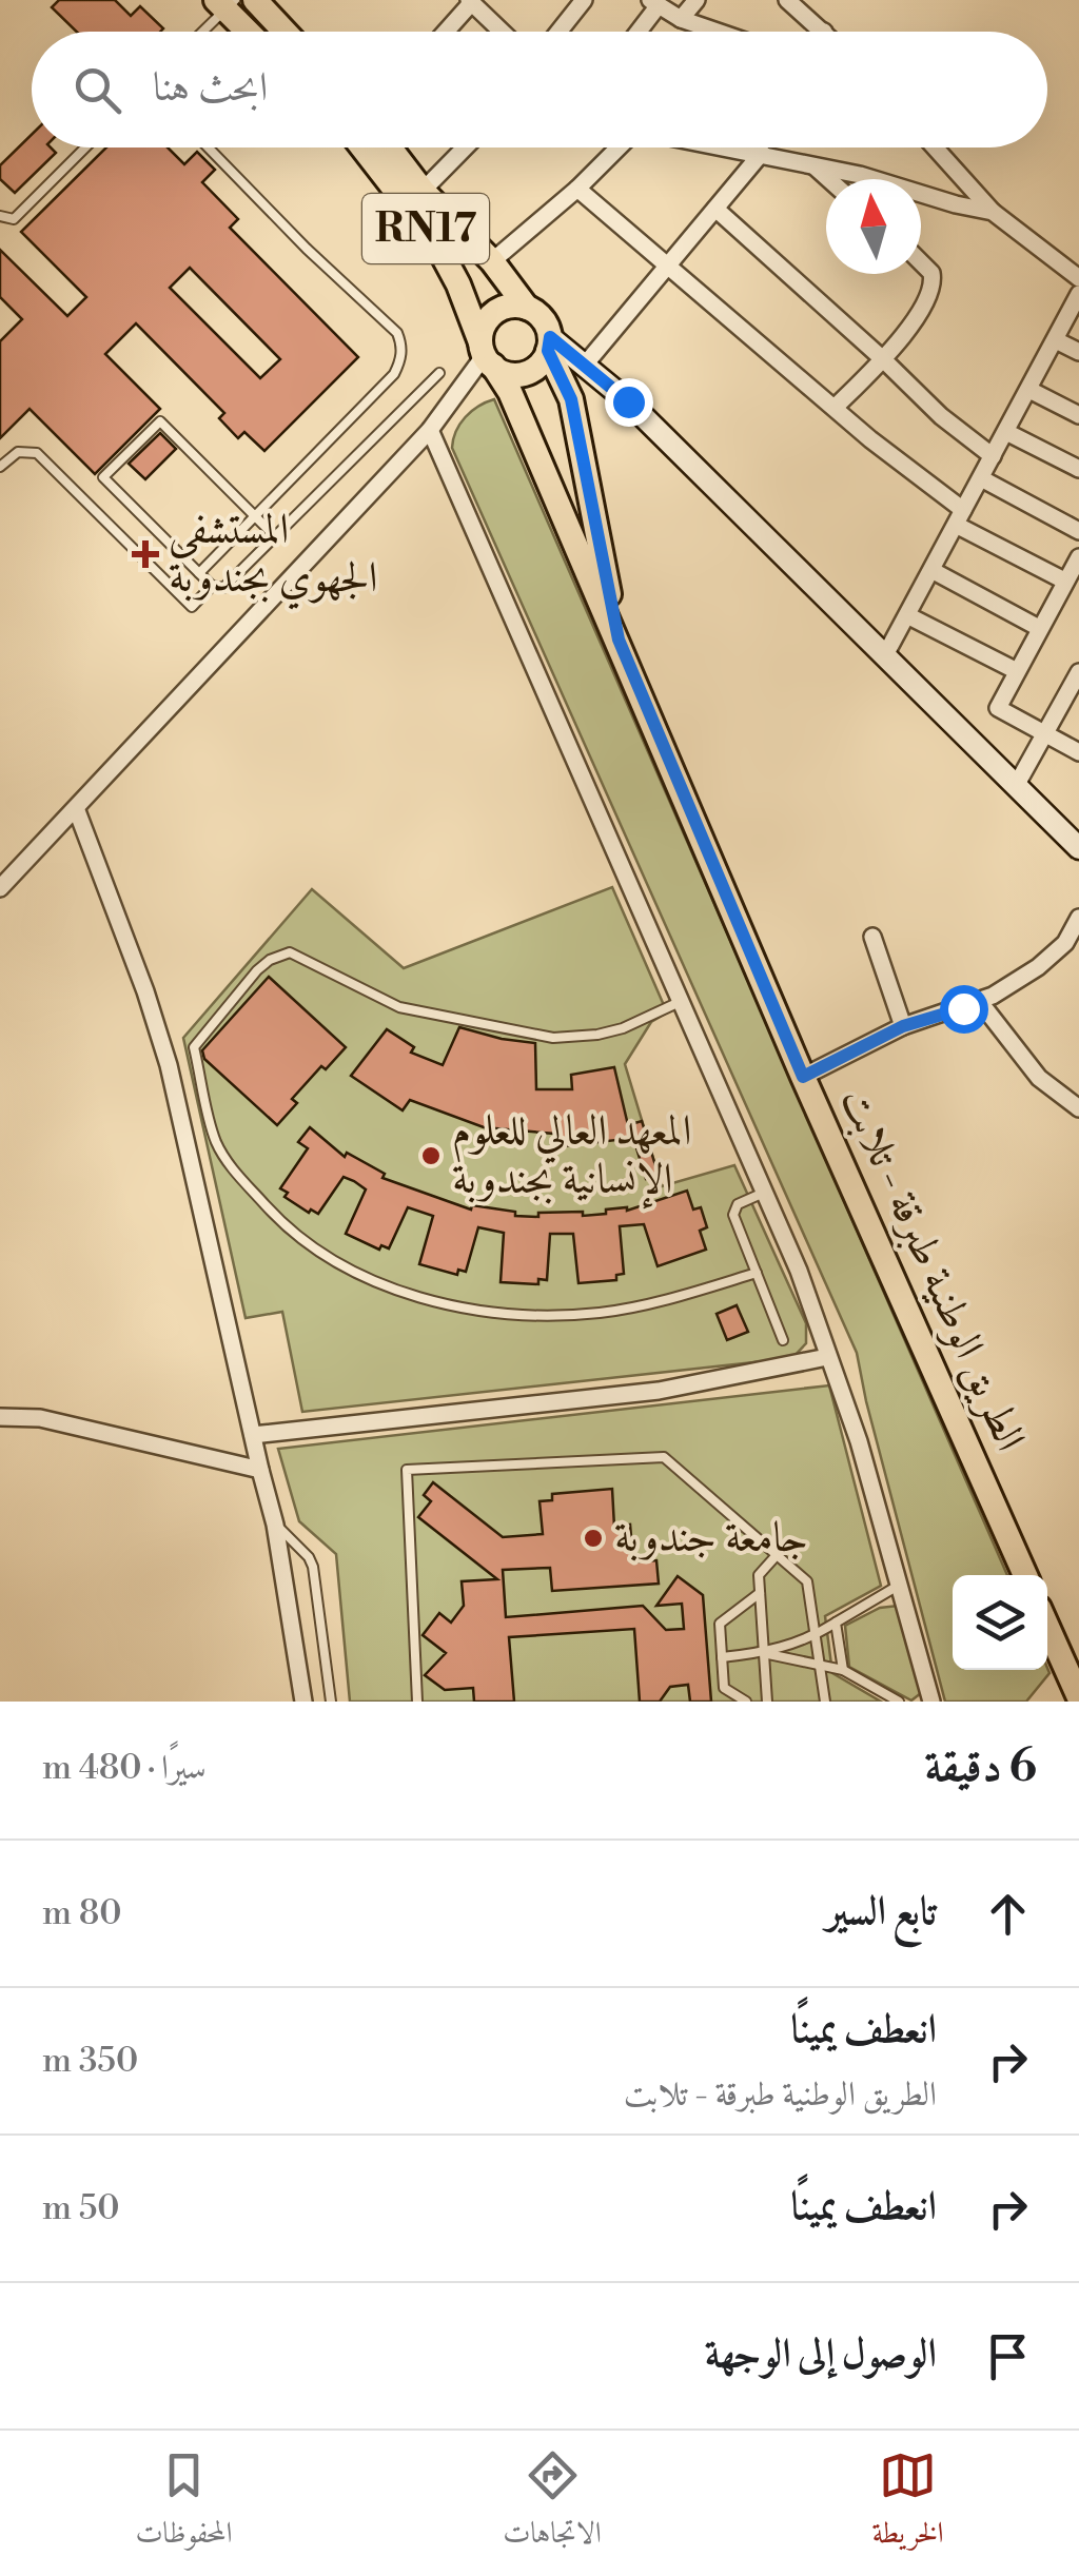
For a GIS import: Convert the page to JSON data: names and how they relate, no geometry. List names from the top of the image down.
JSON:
{
  "streets": {
    "main road": ["RN17", "الطريق الوطنية طبرقة - تلابت"]
  },
  "crossings": [
    ["RN17", "الطريق الوطنية طبرقة - تلابت"]
  ],
  "places": {
    "health": ["المستشفى الجهوي بجندوبة"],
    "other": ["المعهد العالي للعلوم الإنسانية بجندوبة", "جامعة جندوبة"]
  },
  "north": "top",
  "page": {
    "search": "ابحث هنا",
    "heading": ["6 دقيقة", "سيرًا · 480 m"],
    "list": [
      ["تابع السير", "80 m"],
      ["انعطف يمينًا", "الطريق الوطنية طبرقة - تلابت", "350 m"],
      ["انعطف يمينًا", "50 m"],
      "الوصول إلى الوجهة"
    ],
    "nav": ["الخريطة", "الاتجاهات", "المحفوظات"]
  }
}
